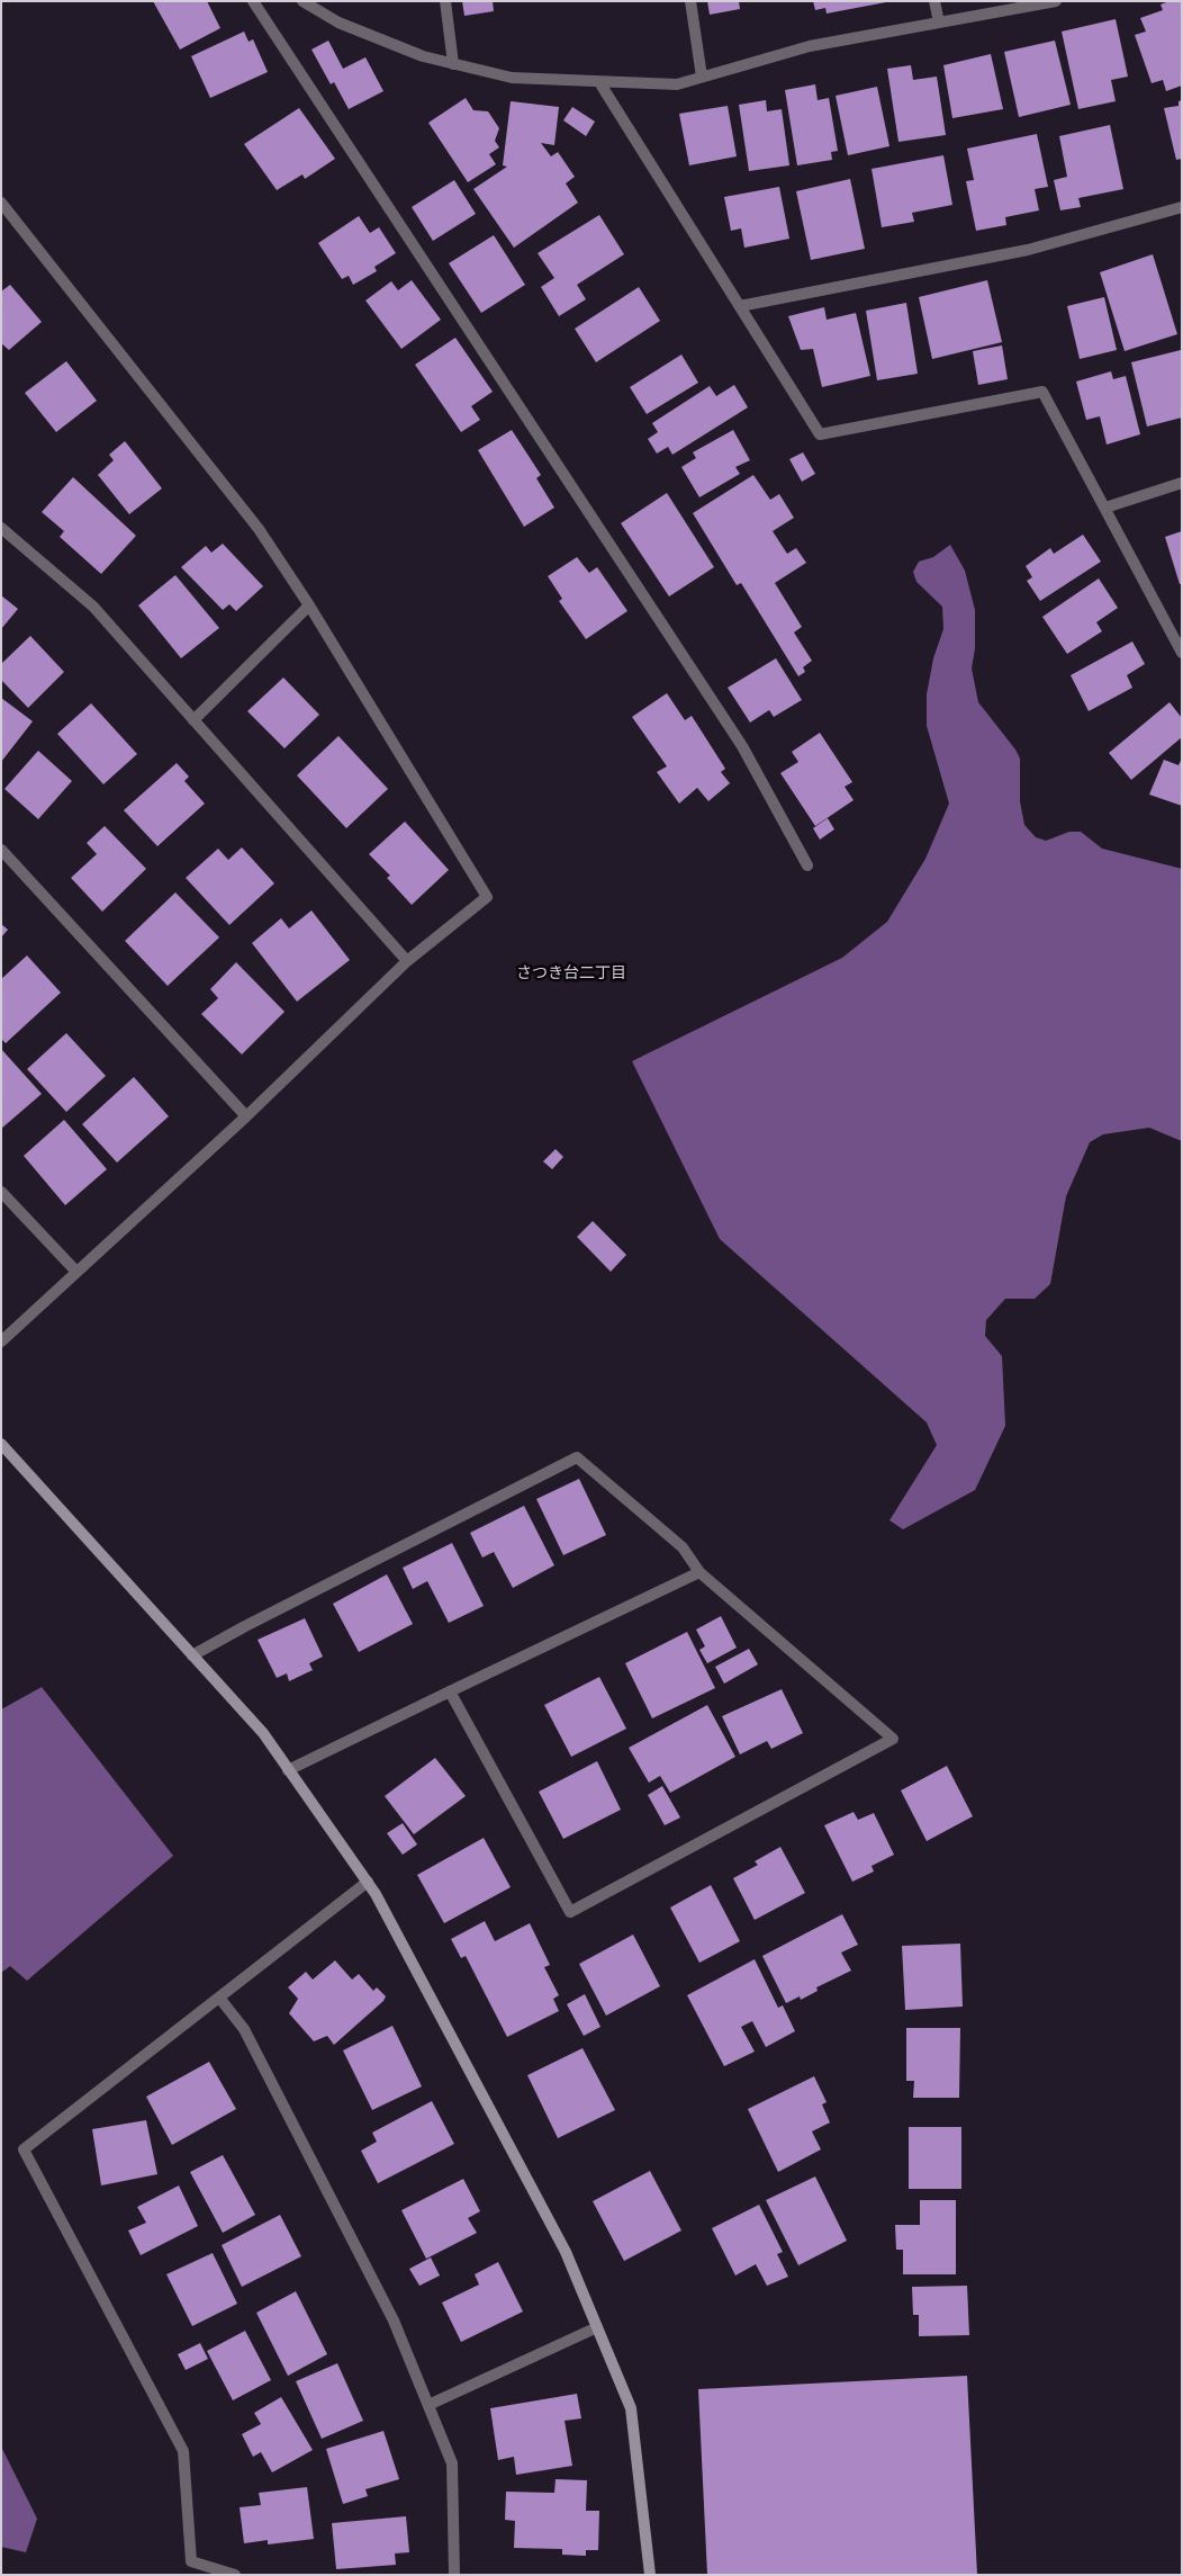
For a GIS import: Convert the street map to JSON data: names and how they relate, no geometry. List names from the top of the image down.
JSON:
{
  "districts": ["さつき台二丁目"]
}
